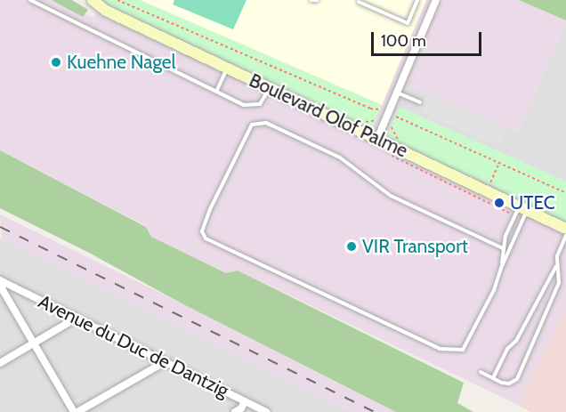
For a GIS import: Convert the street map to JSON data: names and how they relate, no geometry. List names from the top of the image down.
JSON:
{
  "streets": {
    "street": ["Boulevard Olof Palme", "Avenue du Duc de Dantzig"]
  },
  "places": ["Kuehne Nagel", "UTEC", "VIR Transport"],
  "scale_bar": "100 m"
}
